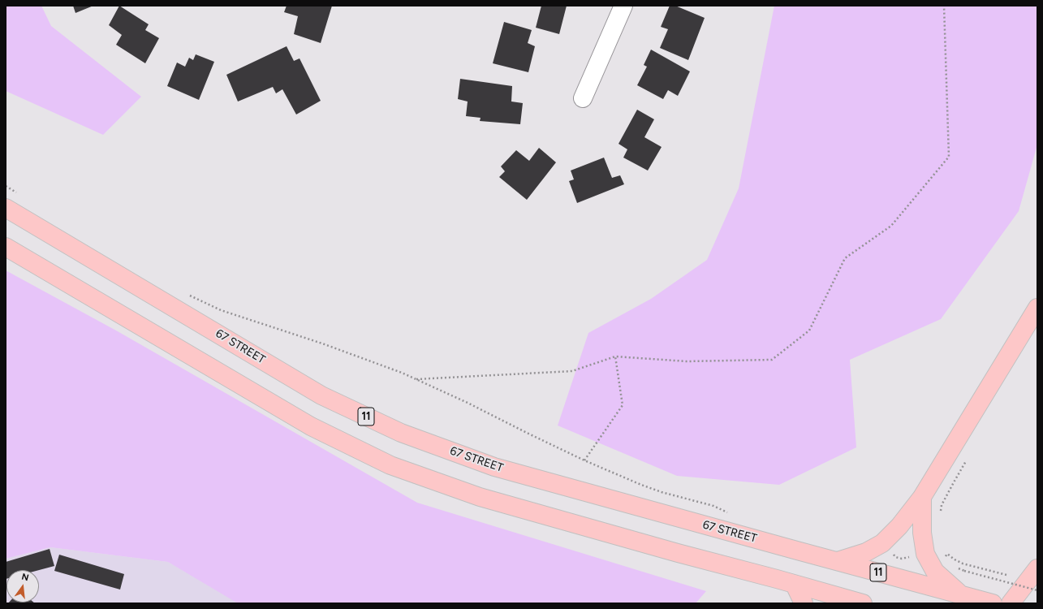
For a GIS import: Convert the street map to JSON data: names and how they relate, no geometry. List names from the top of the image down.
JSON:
{
  "streets": {
    "main road": ["67 STREET", "11"]
  },
  "north": "top"
}
